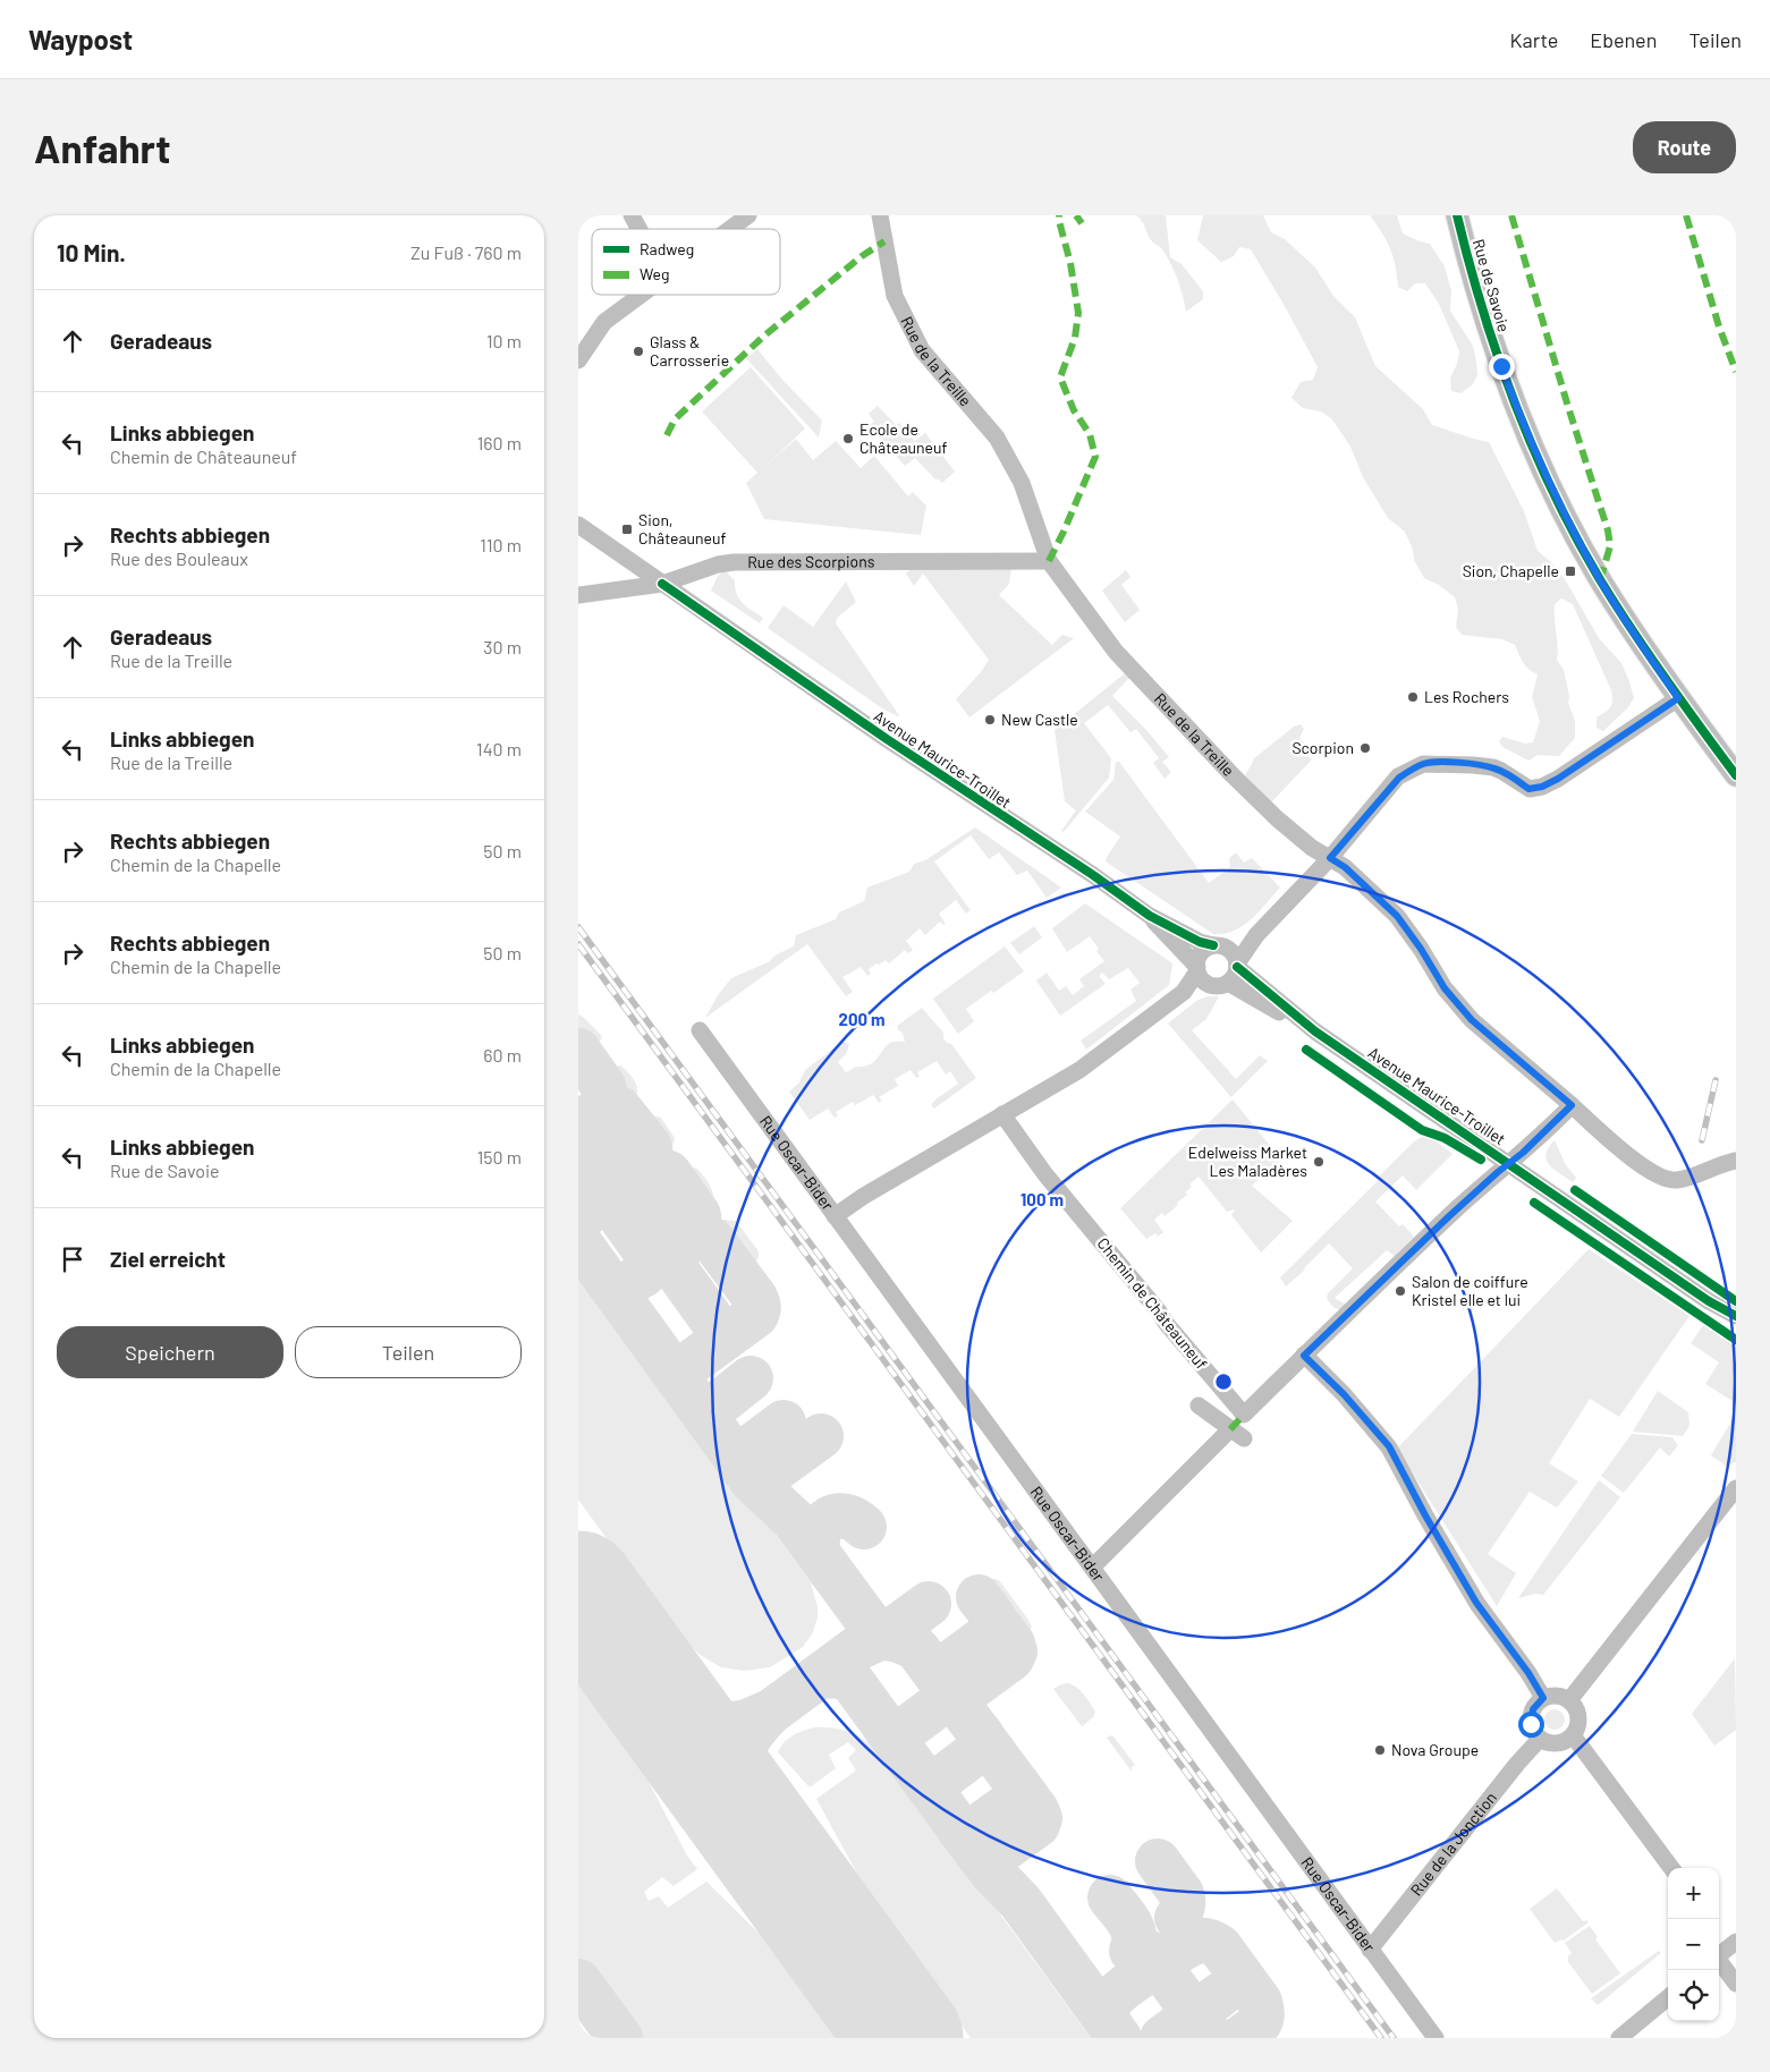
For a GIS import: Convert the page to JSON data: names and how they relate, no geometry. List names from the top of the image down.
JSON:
{
  "streets": {
    "main road": ["Rue de Savoie"],
    "street": [
      "Rue de la Treille",
      "Rue des Scorpions",
      "Avenue Maurice-Troillet",
      "Rue Oscar-Bider",
      "Chemin de Châteauneuf",
      "Rue de la Jonction"
    ]
  },
  "crossings": [
    ["Rue de la Treille", "Rue des Scorpions"],
    ["Rue des Scorpions", "Avenue Maurice-Troillet"],
    ["Rue Oscar-Bider", "Rue de la Jonction"]
  ],
  "places": {
    "other": [
      "Glass & Carrosserie",
      "Ecole de Châteauneuf",
      "Les Rochers",
      "New Castle",
      "Scorpion",
      "Edelweiss Market Les Maladères",
      "Salon de coiffure Kristel elle et lui",
      "Nova Groupe"
    ],
    "transit": ["Sion, Châteauneuf", "Sion, Chapelle"]
  },
  "legend": ["Radweg", "Weg"],
  "page": {
    "header": "Waypost",
    "nav": ["Karte", "Ebenen", "Teilen"],
    "buttons": [
      "Route",
      ["Speichern", "Teilen"]
    ],
    "title": "Anfahrt",
    "heading": ["10 Min.", "Zu Fuß · 760 m"],
    "list": [
      ["Geradeaus", "10 m"],
      ["Links abbiegen", "Chemin de Châteauneuf", "160 m"],
      ["Rechts abbiegen", "Rue des Bouleaux", "110 m"],
      ["Geradeaus", "Rue de la Treille", "30 m"],
      ["Links abbiegen", "Rue de la Treille", "140 m"],
      ["Rechts abbiegen", "Chemin de la Chapelle", "50 m"],
      ["Rechts abbiegen", "Chemin de la Chapelle", "50 m"],
      ["Links abbiegen", "Chemin de la Chapelle", "60 m"],
      ["Links abbiegen", "Rue de Savoie", "150 m"],
      "Ziel erreicht"
    ],
    "map_buttons": ["+", "−"]
  },
  "rings": ["200 m", "100 m"]
}
